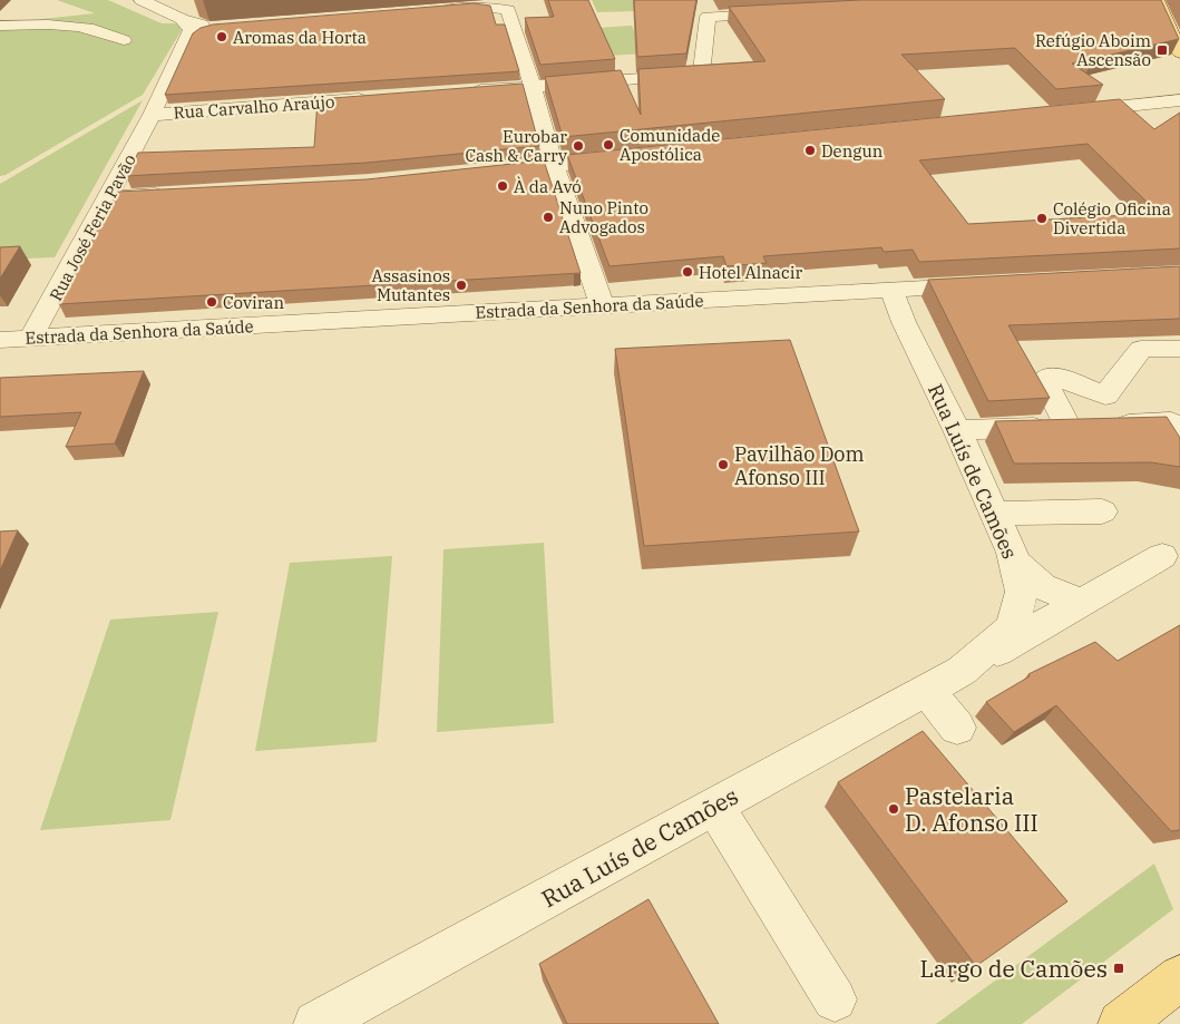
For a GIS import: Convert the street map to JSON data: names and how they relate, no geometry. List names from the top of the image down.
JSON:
{
  "streets": {
    "street": [
      "Rua Carvalho Araújo",
      "Rua José Feria Pavão",
      "Estrada da Senhora da Saúde",
      "Rua Luís de Camões"
    ]
  },
  "crossings": [
    ["Rua Carvalho Araújo", "Rua José Feria Pavão"],
    ["Rua José Feria Pavão", "Estrada da Senhora da Saúde"],
    ["Estrada da Senhora da Saúde", "Rua Luís de Camões"]
  ],
  "places": {
    "other": [
      "Aromas da Horta",
      "Comunidade Apostólica",
      "Eurobar Cash & Carry",
      "Dengun",
      "À da Avó",
      "Nuno Pinto Advogados",
      "Colégio Oficina Divertida",
      "Hotel Alnacir",
      "Assasinos Mutantes",
      "Coviran",
      "Pavilhão Dom Afonso III",
      "Pastelaria D. Afonso III"
    ],
    "transit": ["Refúgio Aboim Ascensão", "Largo de Camões"]
  }
}
